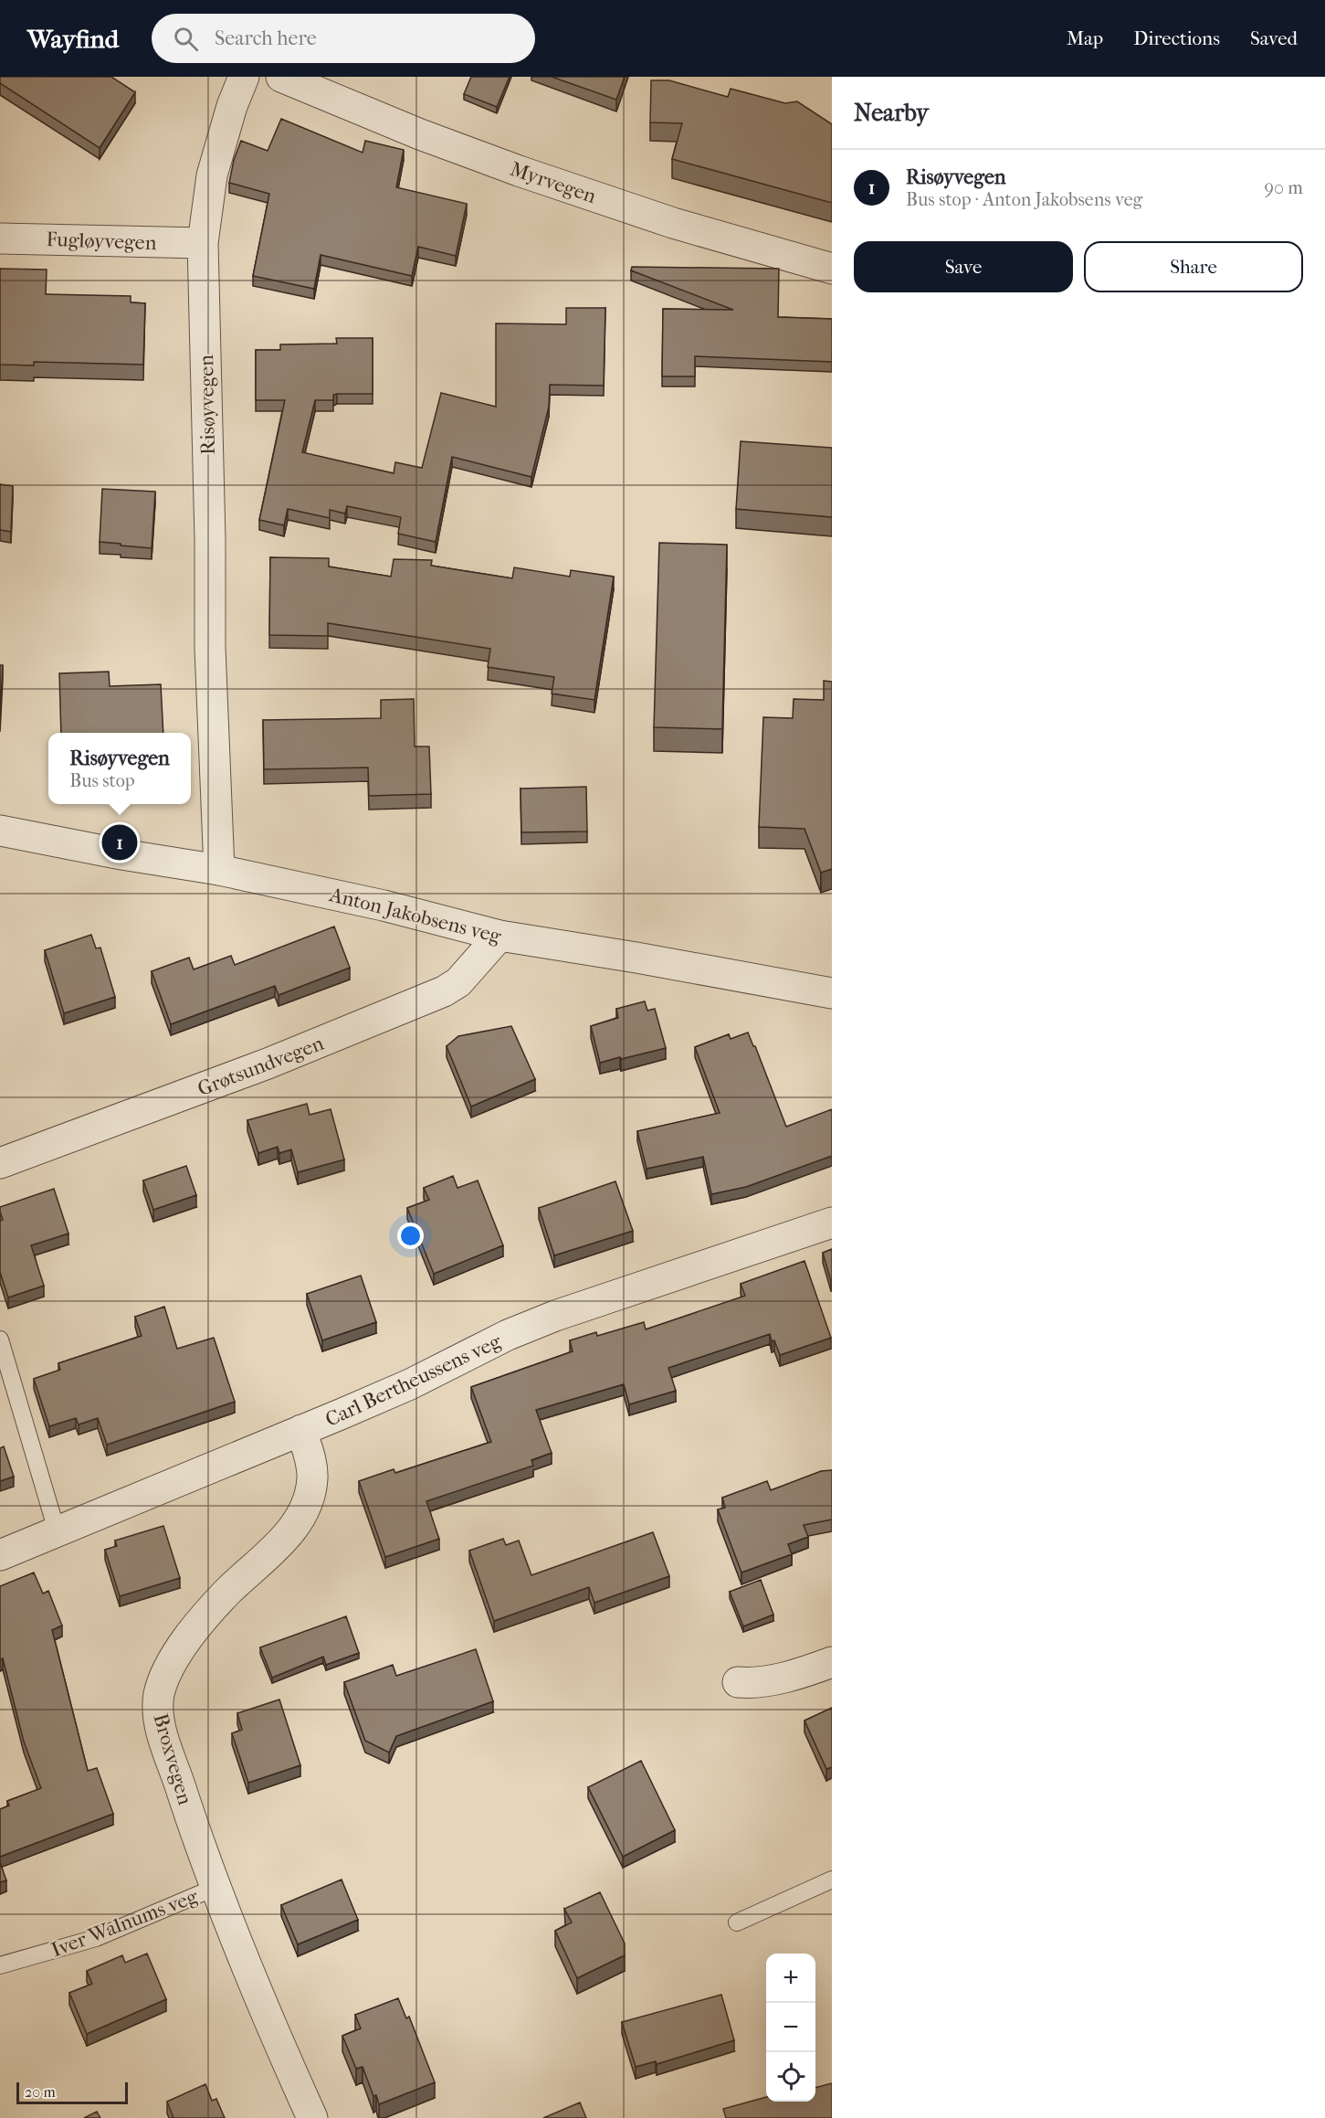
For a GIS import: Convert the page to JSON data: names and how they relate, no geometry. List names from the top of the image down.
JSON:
{
  "streets": {
    "street": [
      "Myrvegen",
      "Fugløyvegen",
      "Risøyvegen",
      "Anton Jakobsens veg",
      "Grøtsundvegen",
      "Carl Bertheussens veg",
      "Broxvegen"
    ],
    "lane": ["Iver Walnums veg"]
  },
  "crossings": [
    ["Fugløyvegen", "Risøyvegen"],
    ["Risøyvegen", "Anton Jakobsens veg"],
    ["Anton Jakobsens veg", "Grøtsundvegen"],
    ["Carl Bertheussens veg", "Broxvegen"],
    ["Broxvegen", "Iver Walnums veg"]
  ],
  "scale_bar": "20 m",
  "page": {
    "header": "Wayfind",
    "search": "Search here",
    "nav": ["Map", "Directions", "Saved"],
    "heading": "Nearby",
    "list": [
      {
        "mark": "1",
        "name": "Risøyvegen",
        "note": "Bus stop · Anton Jakobsens veg",
        "value": "90 m"
      }
    ],
    "buttons": ["Save", "Share"],
    "popup": ["Risøyvegen", "Bus stop"],
    "pins": "1",
    "map_buttons": ["+", "−"],
    "scale": "20 m"
  }
}
